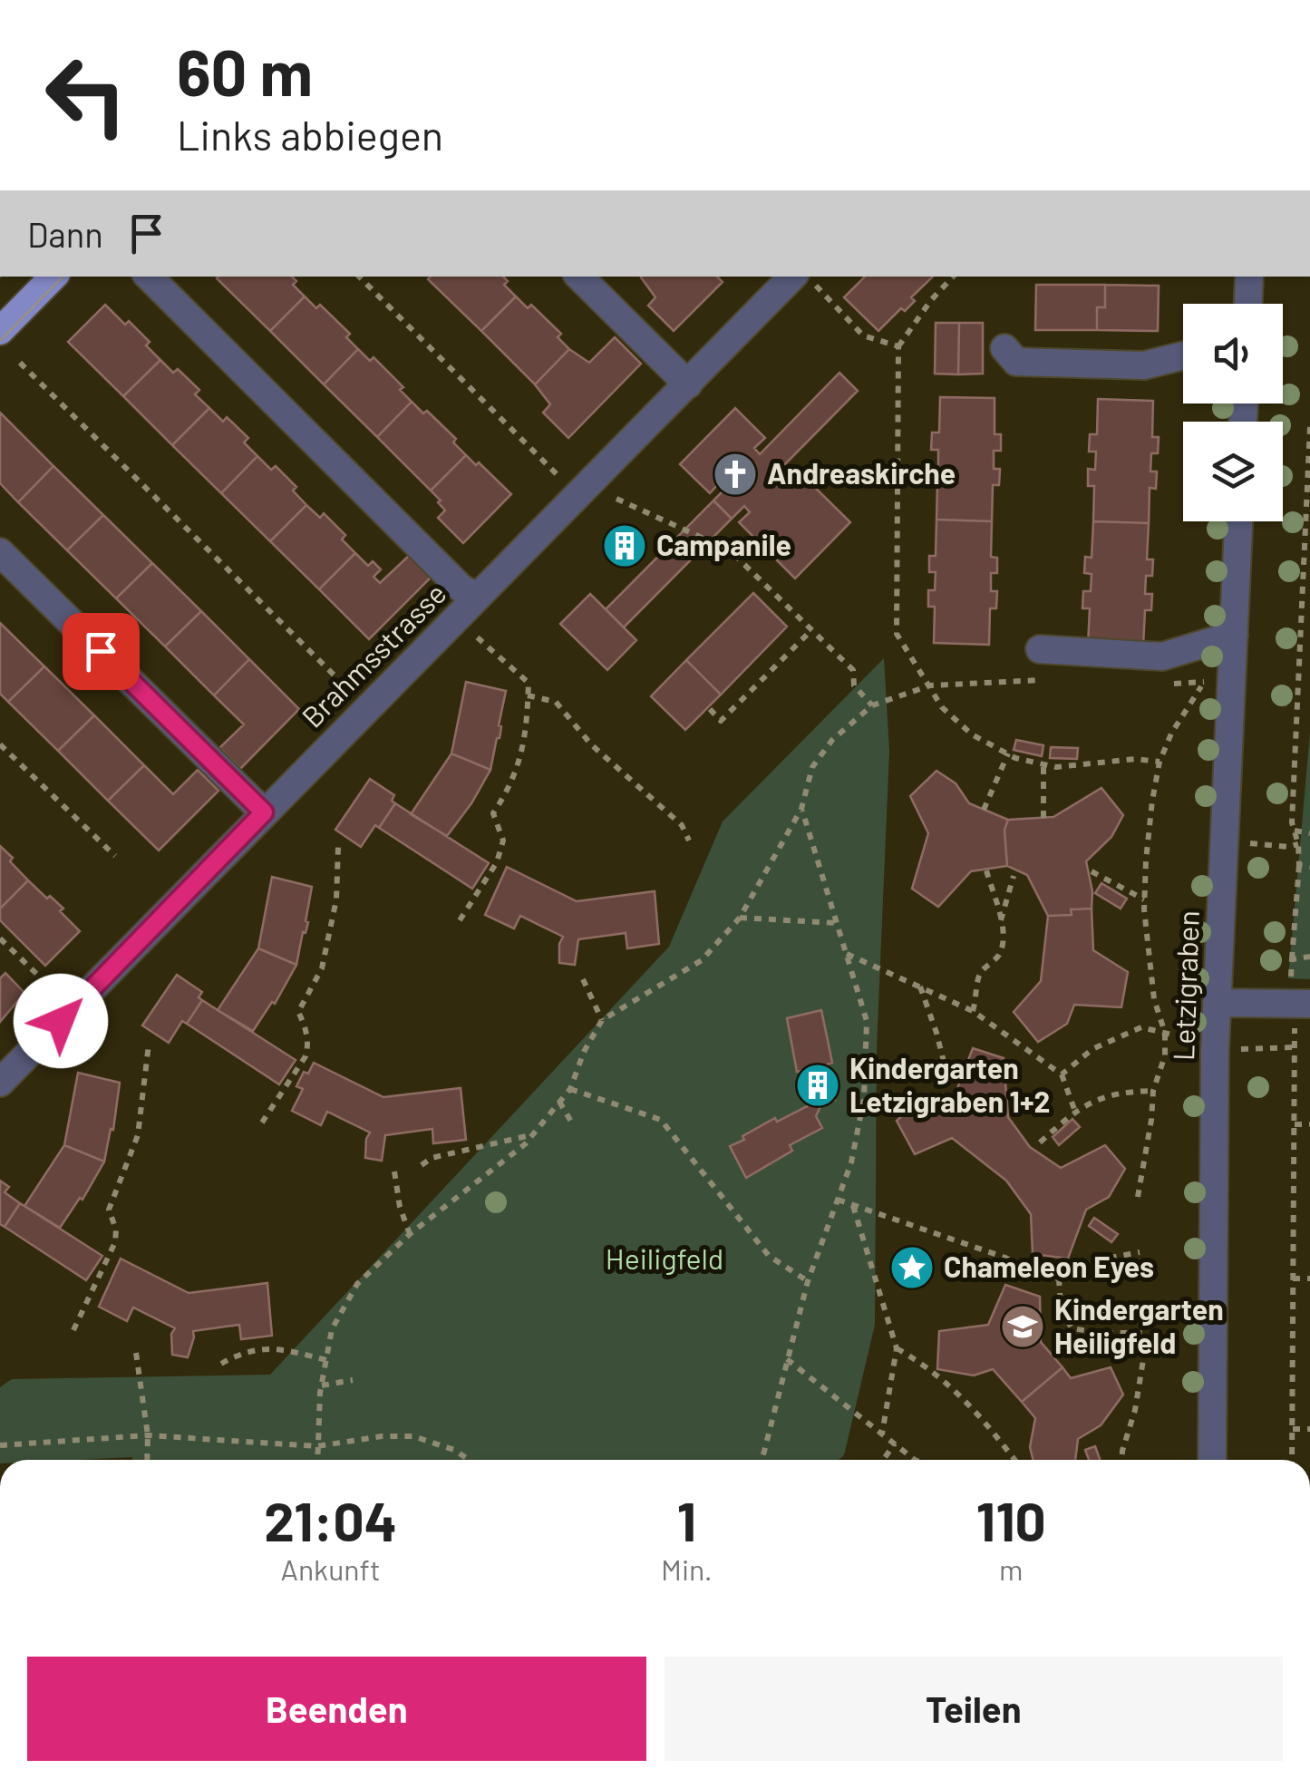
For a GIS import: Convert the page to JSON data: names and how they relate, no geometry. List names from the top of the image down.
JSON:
{
  "streets": {
    "street": ["Brahmsstrasse", "Letzigraben"]
  },
  "parks": ["Heiligfeld"],
  "places": {
    "church": ["Andreaskirche"],
    "building": ["Campanile", "Kindergarten Letzigraben 1+2"],
    "place": ["Chameleon Eyes"],
    "school or university": ["Kindergarten Heiligfeld"]
  },
  "page": {
    "turn": ["60 m", "Links abbiegen"],
    "then": "Dann",
    "eta": [
      "21:04",
      "Ankunft",
      "1",
      "Min.",
      "110",
      "m"
    ],
    "buttons": ["Beenden", "Teilen"]
  }
}
